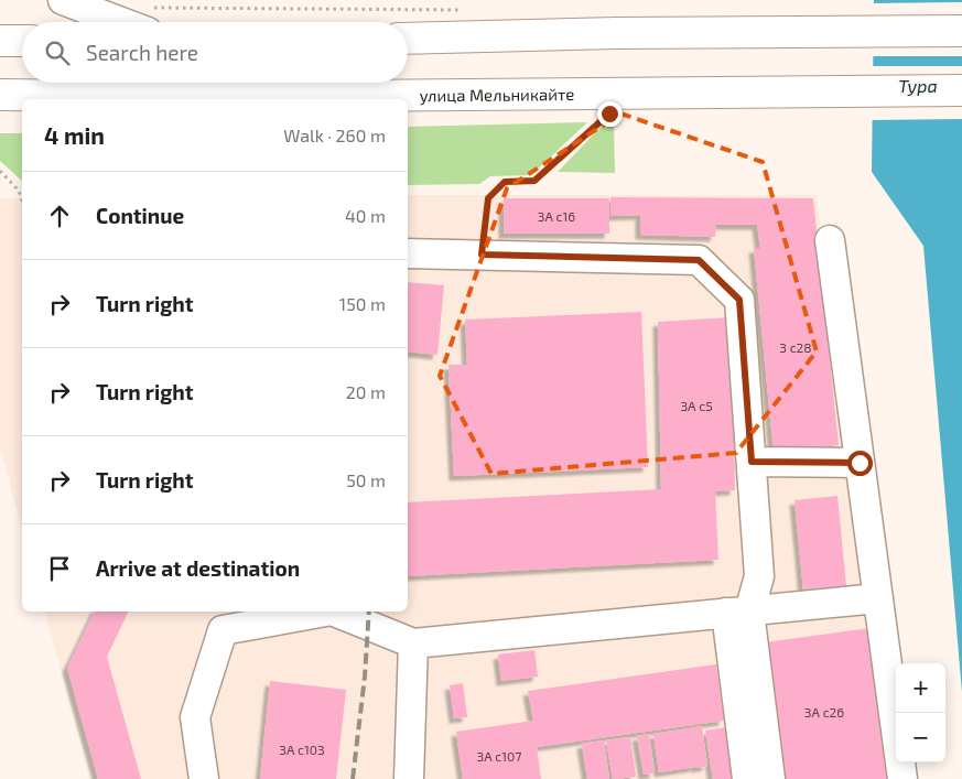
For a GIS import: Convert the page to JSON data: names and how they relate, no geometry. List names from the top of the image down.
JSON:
{
  "streets": {
    "main road": ["улица Мельникайте"]
  },
  "water": ["Тура"],
  "house_numbers": [
    "3А с16",
    "3 с28",
    "3А с5",
    "3А с26",
    "3А с103",
    "3А с107"
  ],
  "page": {
    "search": "Search here",
    "heading": ["4 min", "Walk · 260 m"],
    "list": [
      ["Continue", "40 m"],
      ["Turn right", "150 m"],
      ["Turn right", "20 m"],
      ["Turn right", "50 m"],
      "Arrive at destination"
    ],
    "map_buttons": ["+", "−"]
  }
}
